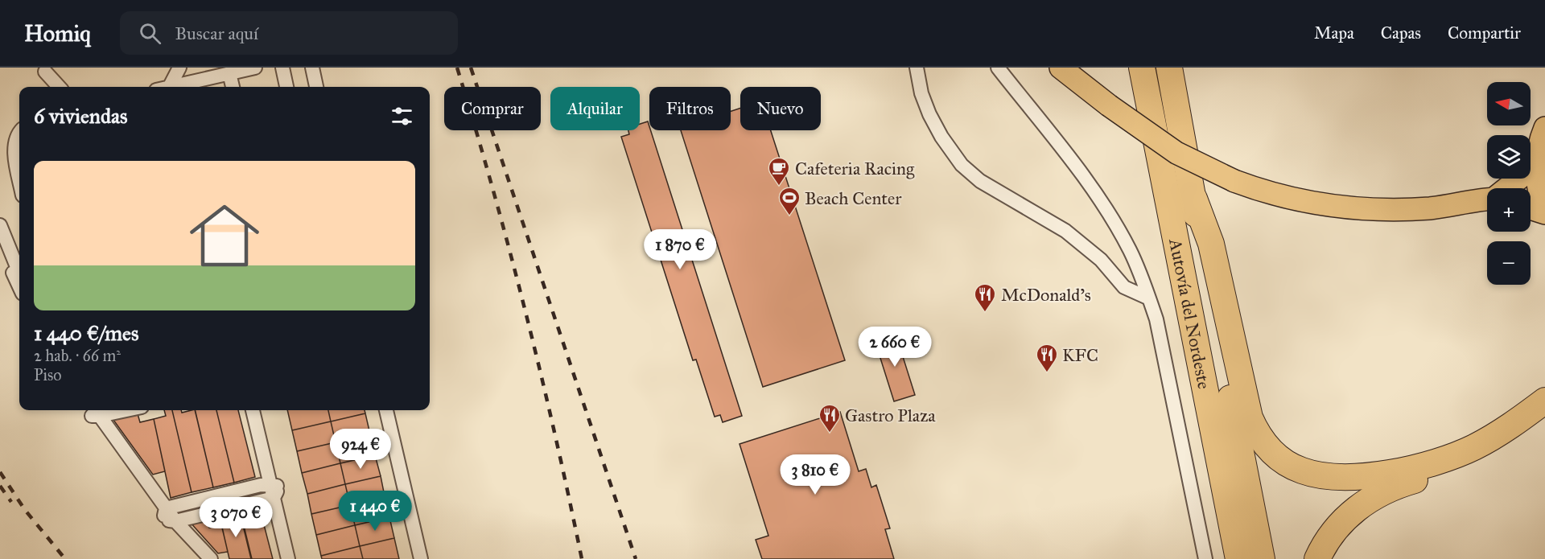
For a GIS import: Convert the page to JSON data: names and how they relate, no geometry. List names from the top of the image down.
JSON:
{
  "streets": {
    "highway": ["Autovía del Nordeste"]
  },
  "places": {
    "cafe": ["Cafeteria Racing"],
    "sports": ["Beach Center"],
    "restaurant": ["McDonald's", "KFC", "Gastro Plaza"]
  },
  "north": "left",
  "page": {
    "header": "Homiq",
    "search": "Buscar aquí",
    "nav": ["Mapa", "Capas", "Compartir"],
    "map_buttons": ["+", "−"],
    "chip": [
      "Comprar",
      "Alquilar",
      "Filtros",
      "Nuevo"
    ],
    "heading": "6 viviendas",
    "list": [
      {
        "name": "1 440 €/mes",
        "note": "2 hab. · 66 m² · Piso"
      }
    ],
    "price": [
      "1 870 €",
      "2 660 €",
      "924 €",
      "3 810 €",
      "1 440 €",
      "3 070 €"
    ]
  }
}
